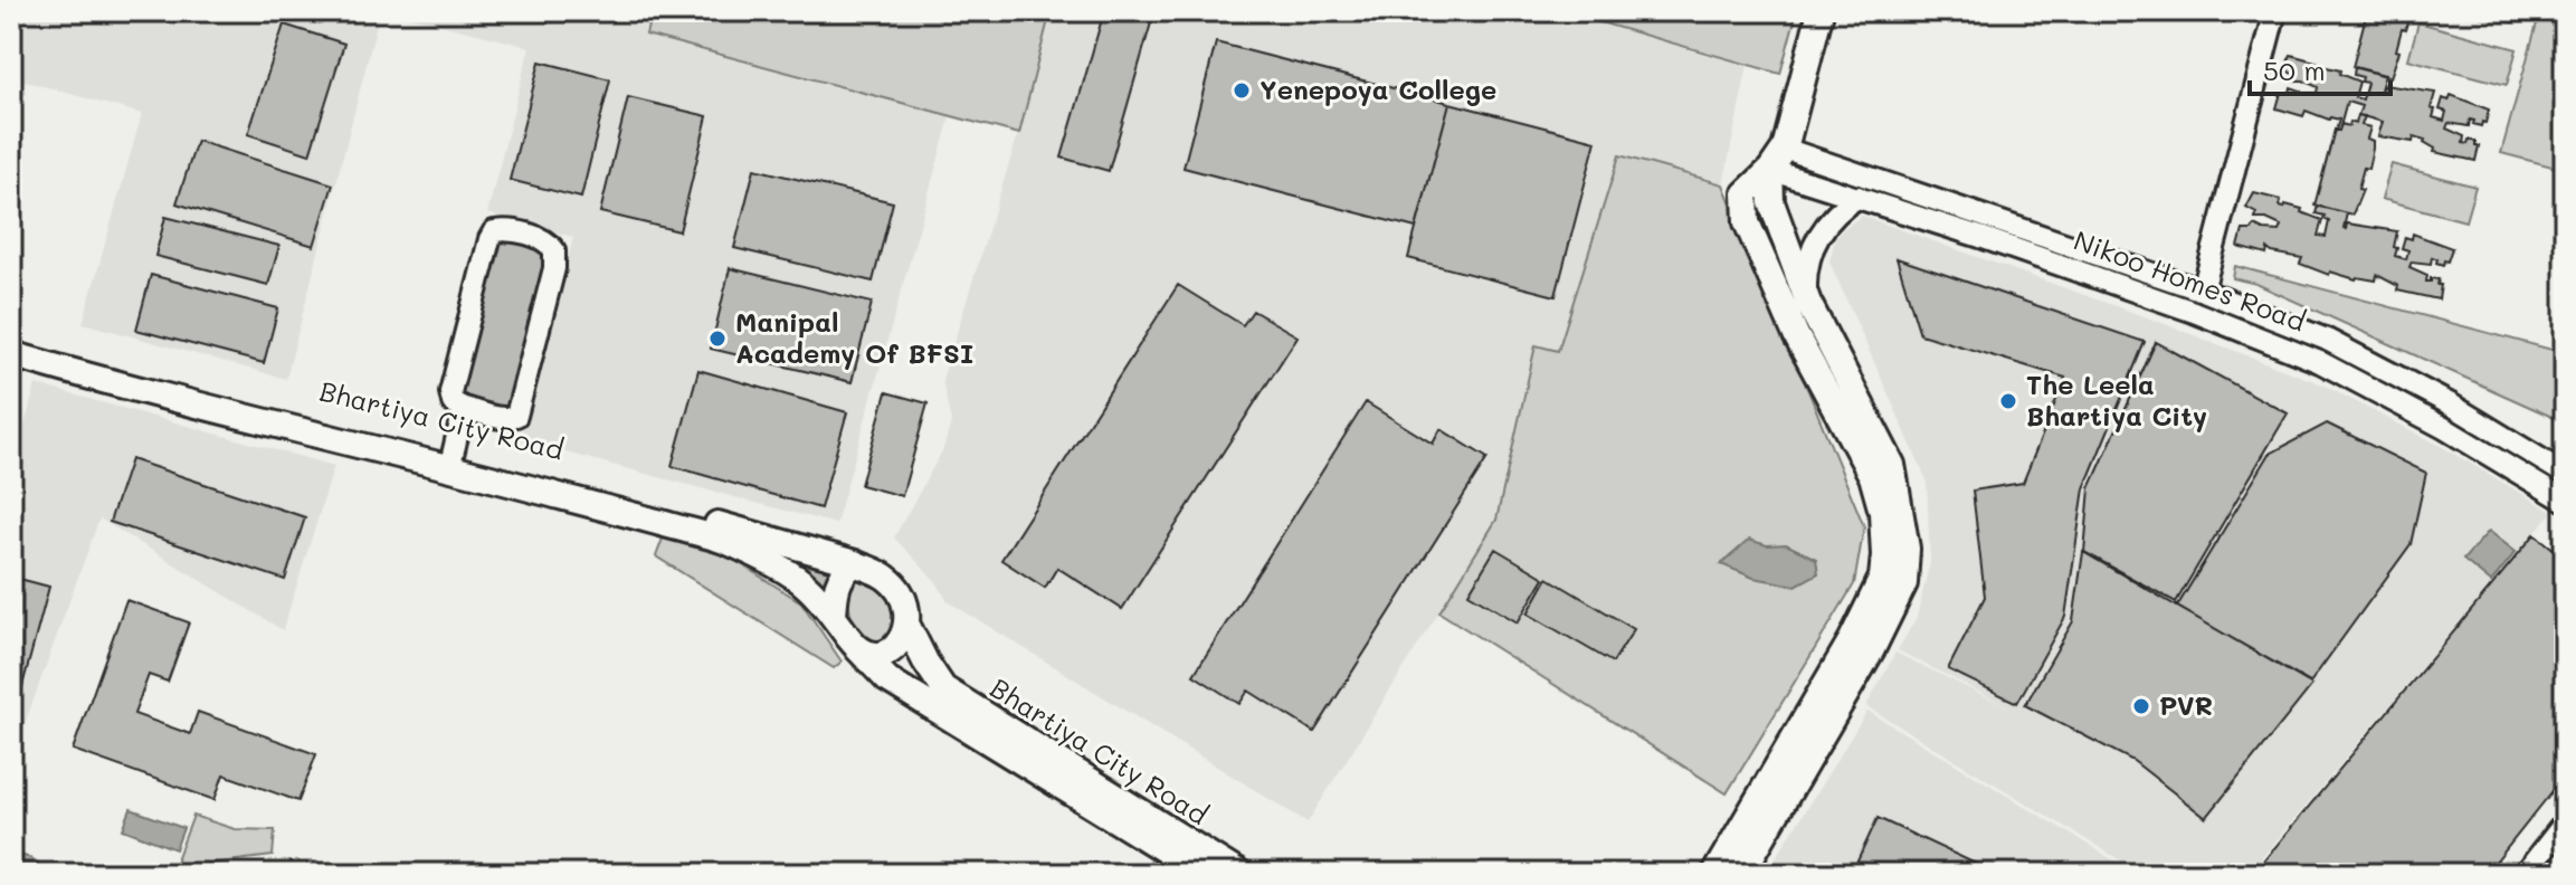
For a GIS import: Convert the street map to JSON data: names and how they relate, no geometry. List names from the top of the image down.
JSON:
{
  "streets": {
    "street": ["Nikoo Homes Road", "Bhartiya City Road"]
  },
  "places": [
    "Yenepoya College",
    "Manipal Academy Of BFSI",
    "The Leela Bhartiya City",
    "PVR"
  ],
  "scale_bar": "50 m"
}
